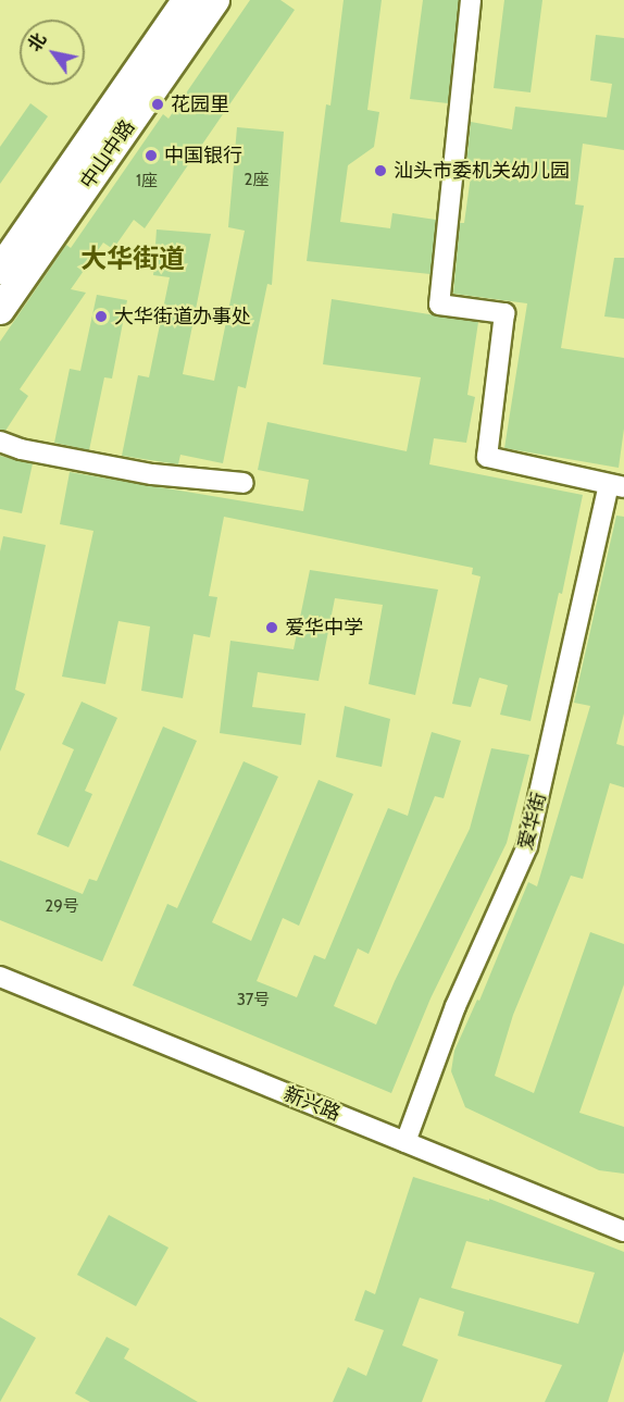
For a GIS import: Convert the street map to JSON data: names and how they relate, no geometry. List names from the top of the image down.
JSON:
{
  "streets": {
    "main road": ["中山中路"],
    "street": ["爱华街", "新兴路"]
  },
  "crossings": [
    ["爱华街", "新兴路"]
  ],
  "districts": ["大华街道"],
  "places": [
    "花园里",
    "中国银行",
    "汕头市委机关幼儿园",
    "大华街道办事处",
    "爱华中学"
  ],
  "house_numbers": [
    "2座",
    "1座",
    "29号",
    "37号"
  ],
  "north": "top left"
}
